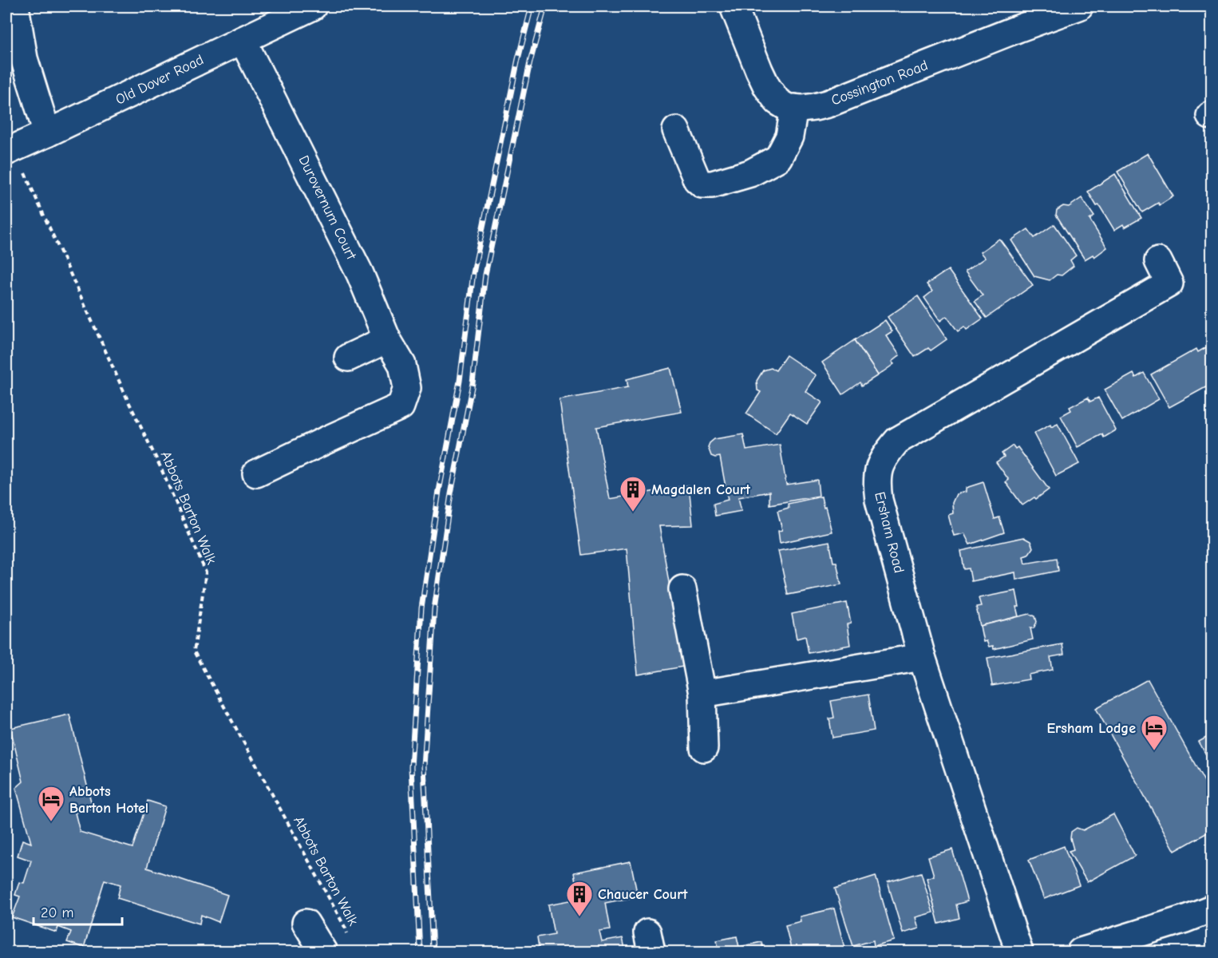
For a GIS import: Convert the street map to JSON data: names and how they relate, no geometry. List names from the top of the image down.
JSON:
{
  "streets": {
    "street": [
      "Old Dover Road",
      "Cossington Road",
      "Durovernum Court",
      "Ersham Road"
    ],
    "path": ["Abbots Barton Walk"]
  },
  "crossings": [
    ["Old Dover Road", "Durovernum Court"]
  ],
  "places": {
    "building": ["Magdalen Court", "Chaucer Court"],
    "hotel": ["Ersham Lodge", "Abbots Barton Hotel"]
  },
  "scale_bar": "20 m"
}
